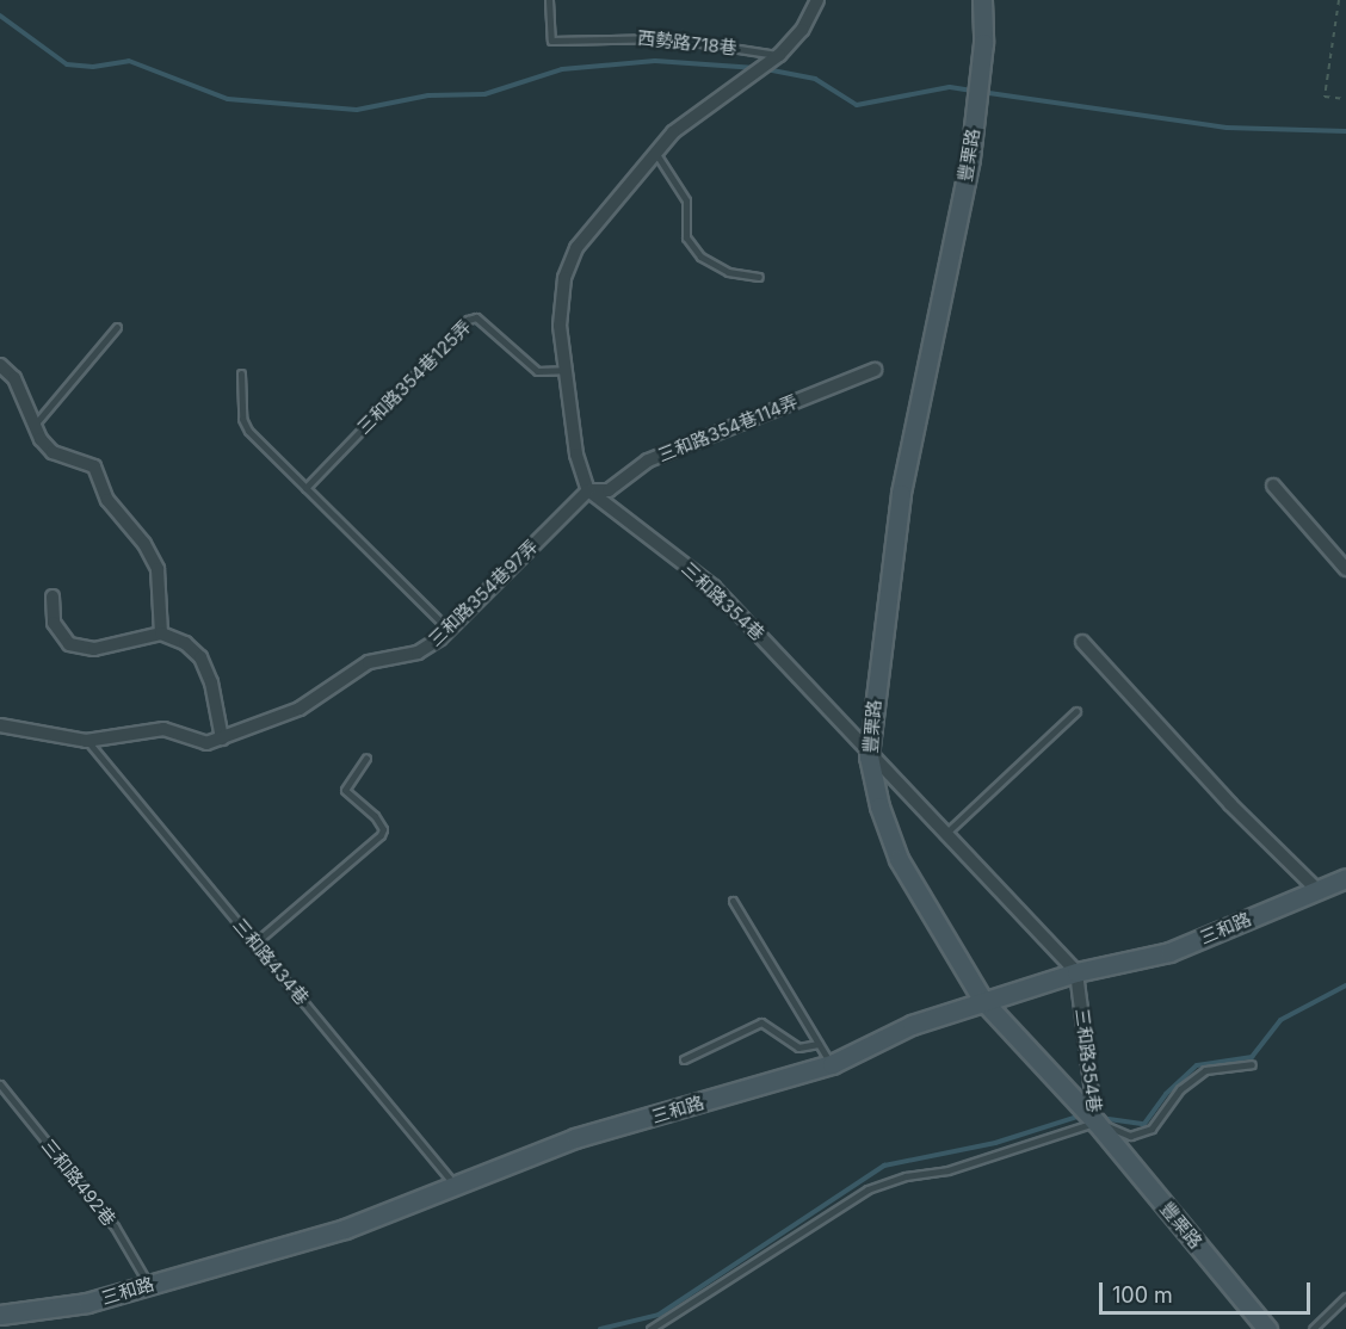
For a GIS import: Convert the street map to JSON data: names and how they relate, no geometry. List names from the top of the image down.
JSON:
{
  "streets": {
    "street": [
      "豐栗路",
      "三和路354巷114弄",
      "三和路354巷97弄",
      "三和路354巷",
      "三和路"
    ],
    "lane": [
      "西勢路718巷",
      "三和路354巷125弄",
      "三和路434巷",
      "三和路492巷"
    ]
  },
  "crossings": [
    ["豐栗路", "三和路354巷"],
    ["豐栗路", "三和路"],
    ["三和路354巷114弄", "三和路354巷97弄"],
    ["三和路354巷114弄", "三和路354巷"],
    ["三和路354巷97弄", "三和路354巷"],
    ["三和路354巷97弄", "三和路434巷"],
    ["三和路354巷", "三和路"],
    ["三和路", "三和路434巷"],
    ["三和路", "三和路492巷"]
  ],
  "scale_bar": "100 m"
}
